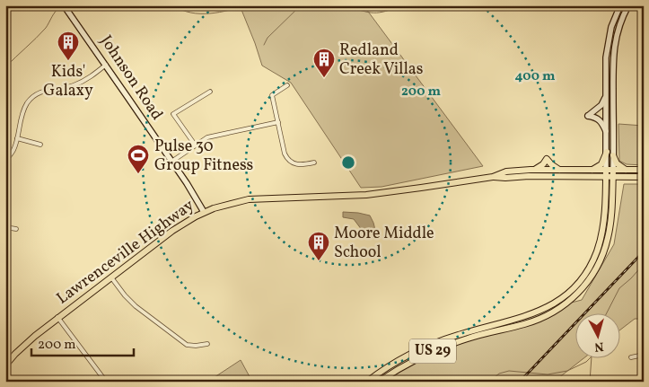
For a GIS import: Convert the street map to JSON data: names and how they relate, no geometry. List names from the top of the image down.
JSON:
{
  "streets": {
    "main road": ["Johnson Road", "Lawrenceville Highway", "US 29"]
  },
  "crossings": [
    ["Johnson Road", "Lawrenceville Highway"],
    ["Lawrenceville Highway", "US 29"]
  ],
  "places": {
    "building": ["Kids' Galaxy", "Redland Creek Villas", "Moore Middle School"],
    "sports": ["Pulse 30 Group Fitness"]
  },
  "scale_bar": "200 m",
  "north": "bottom",
  "rings": ["400 m", "200 m"]
}
